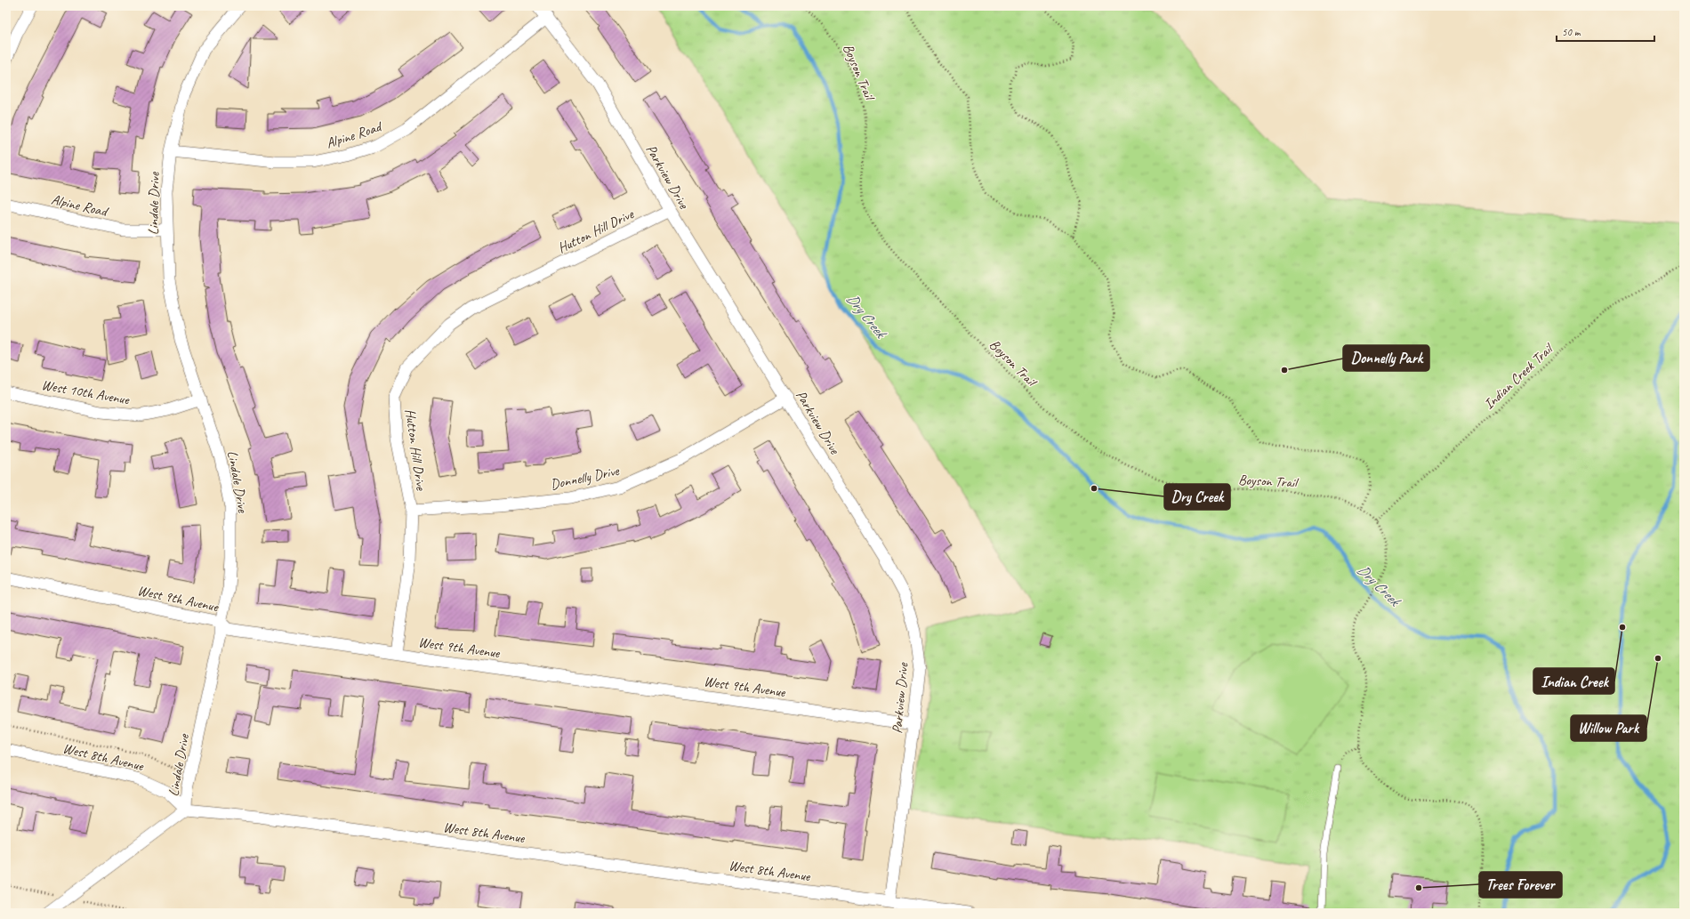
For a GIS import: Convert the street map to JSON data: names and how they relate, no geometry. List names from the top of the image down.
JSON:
{
  "streets": {
    "street": [
      "Alpine Road",
      "Parkview Drive",
      "Lindale Drive",
      "Hutton Hill Drive",
      "West 10th Avenue",
      "Donnelly Drive",
      "West 9th Avenue",
      "West 8th Avenue"
    ],
    "path": ["Boyson Trail", "Indian Creek Trail"]
  },
  "crossings": [
    ["Boyson Trail", "Indian Creek Trail"],
    ["Alpine Road", "Parkview Drive"],
    ["Alpine Road", "Lindale Drive"],
    ["Parkview Drive", "Hutton Hill Drive"],
    ["Parkview Drive", "Donnelly Drive"],
    ["Parkview Drive", "West 9th Avenue"],
    ["Parkview Drive", "West 8th Avenue"],
    ["Lindale Drive", "West 10th Avenue"],
    ["Lindale Drive", "West 9th Avenue"],
    ["Lindale Drive", "West 8th Avenue"],
    ["Hutton Hill Drive", "Donnelly Drive"],
    ["Hutton Hill Drive", "West 9th Avenue"]
  ],
  "water": ["Dry Creek"],
  "places": [
    "Donnelly Park",
    "Dry Creek",
    "Indian Creek",
    "Willow Park",
    "Trees Forever"
  ],
  "scale_bar": "50 m"
}
